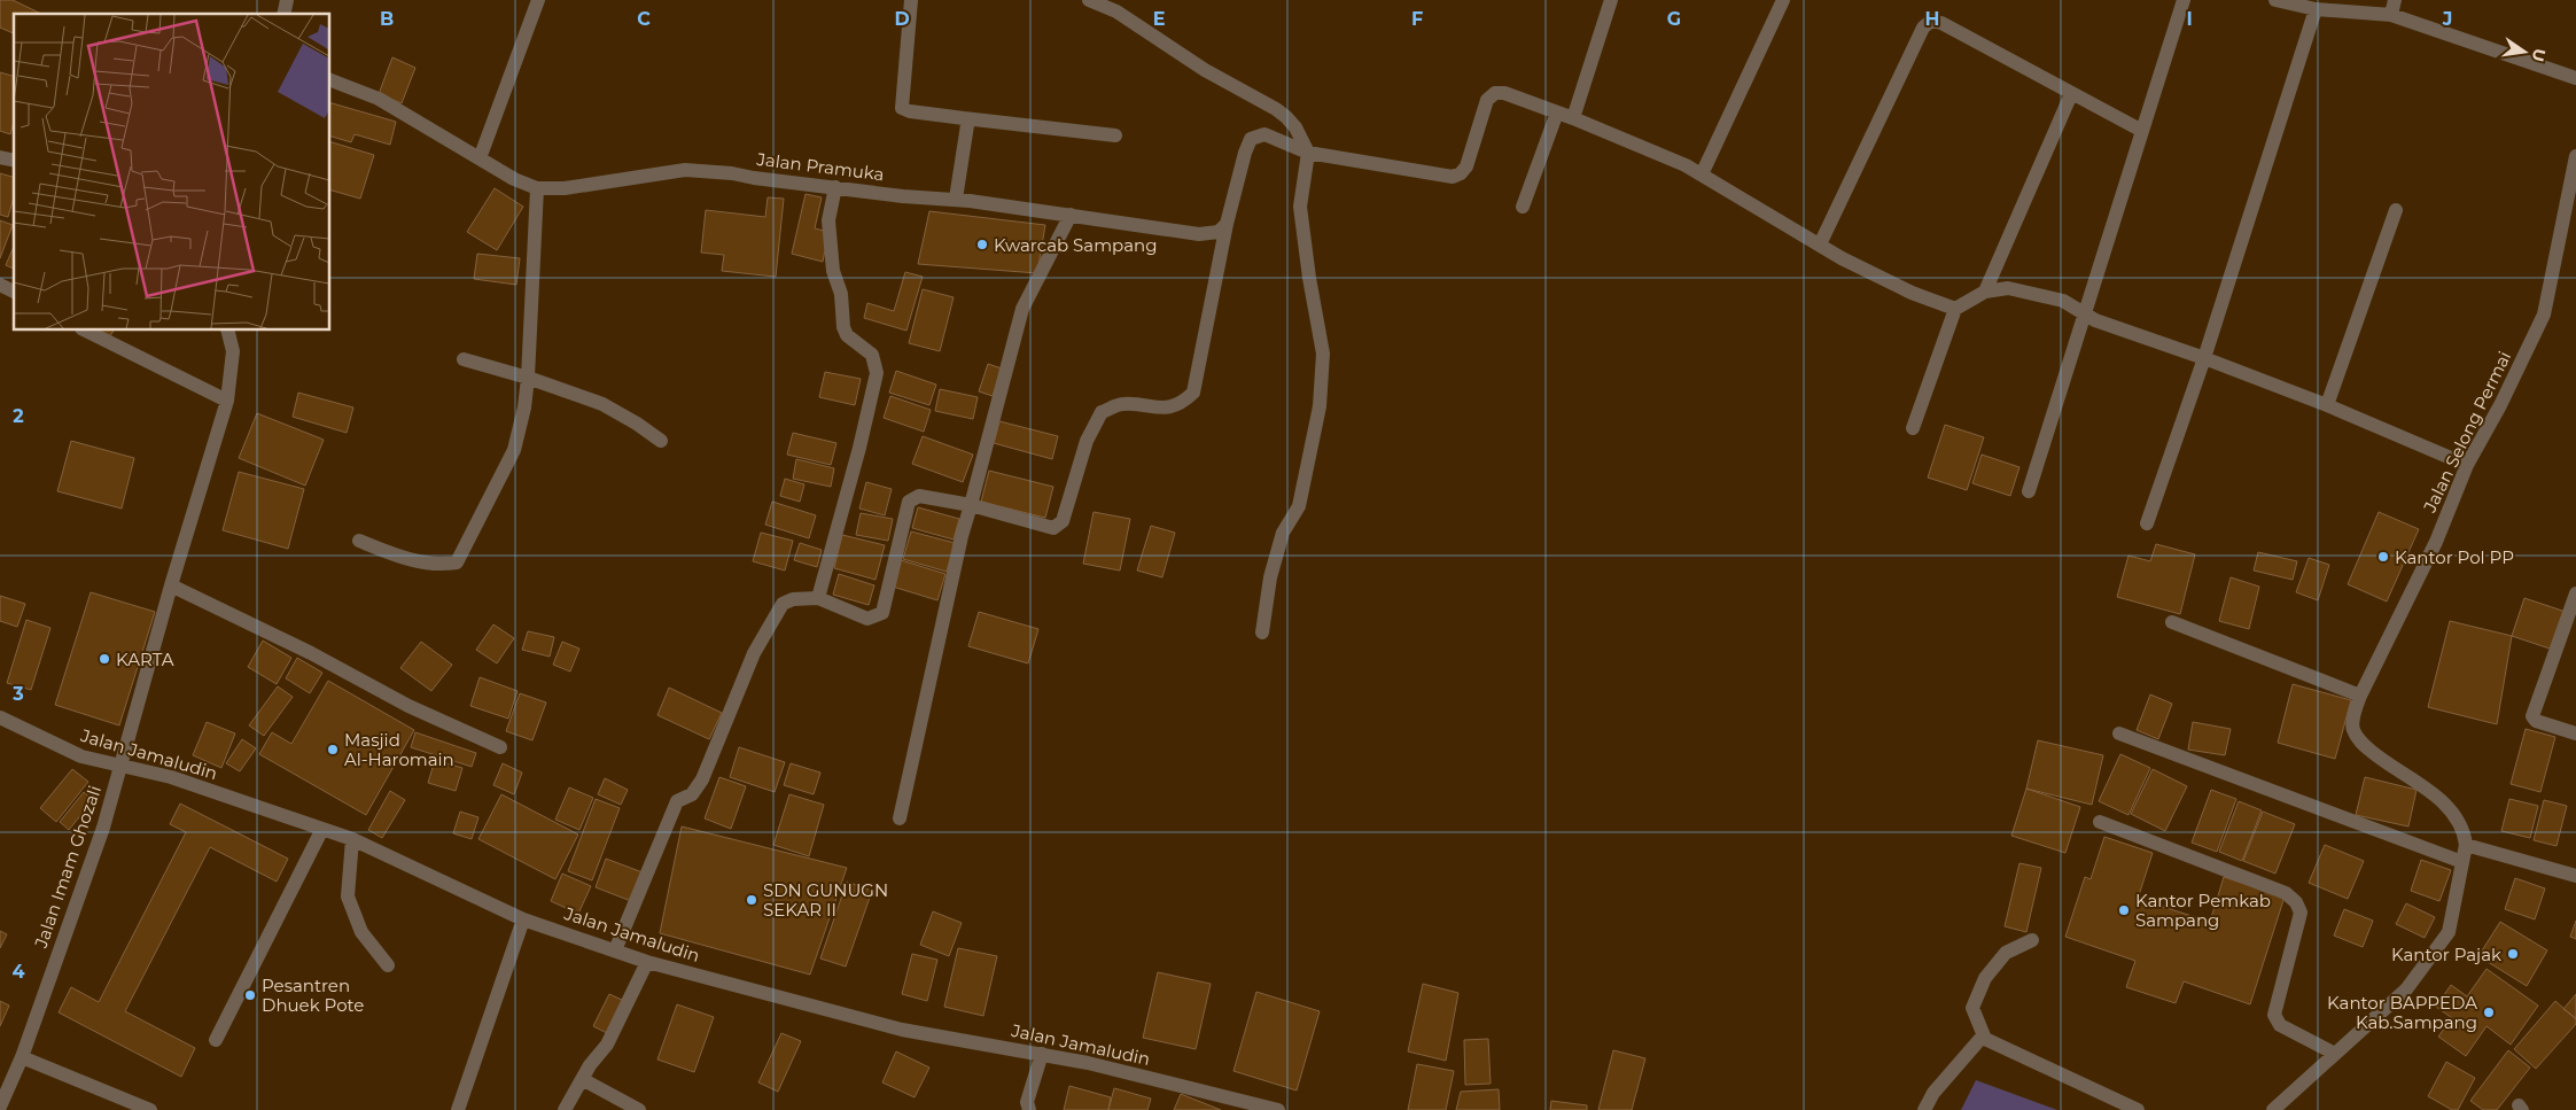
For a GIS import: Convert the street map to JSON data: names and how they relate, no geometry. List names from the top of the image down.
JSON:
{
  "streets": {
    "street": [
      "Jalan Pramuka",
      "Jalan Selong Permai",
      "Jalan Jamaludin",
      "Jalan Imam Ghozali"
    ]
  },
  "crossings": [
    ["Jalan Jamaludin", "Jalan Imam Ghozali"]
  ],
  "places": [
    "Kwarcab Sampang",
    "Kantor Pol PP",
    "KARTA",
    "Masjid Al-Haromain",
    "SDN GUNUGN SEKAR II",
    "Kantor Pemkab Sampang",
    "Kantor Pajak",
    "Pesantren Dhuek Pote",
    "Kantor BAPPEDA Kab.Sampang"
  ],
  "north": "right",
  "grid": {
    "columns": [
      "B",
      "C",
      "D",
      "E",
      "F",
      "G",
      "H",
      "I",
      "J"
    ],
    "rows": ["2", "3", "4"]
  }
}
